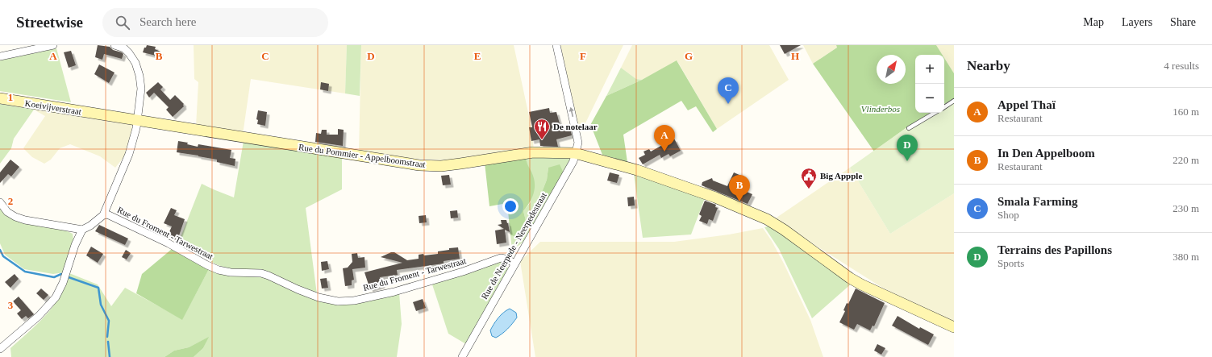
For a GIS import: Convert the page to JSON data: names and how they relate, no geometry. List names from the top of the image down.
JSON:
{
  "streets": {
    "street": [
      "Koeivijverstraat",
      "Rue du Pommier - Appelboomstraat",
      "Rue du Froment - Tarwestraat",
      "Rue de Neerpede - Neerpedestraat"
    ]
  },
  "crossings": [
    ["Koeivijverstraat", "Rue du Pommier - Appelboomstraat"],
    ["Rue du Pommier - Appelboomstraat", "Rue de Neerpede - Neerpedestraat"],
    ["Rue du Froment - Tarwestraat", "Rue de Neerpede - Neerpedestraat"]
  ],
  "parks": ["Vlinderbos"],
  "places": {
    "restaurant": ["De notelaar"],
    "public building": ["Big Appple"]
  },
  "north": "top right",
  "page": {
    "header": "Streetwise",
    "search": "Search here",
    "nav": ["Map", "Layers", "Share"],
    "heading": ["Nearby", "4 results"],
    "map_buttons": ["+", "−"],
    "pins": [
      "C",
      "A",
      "D",
      "B"
    ],
    "list": [
      {
        "mark": "A",
        "name": "Appel Thaï",
        "note": "Restaurant",
        "value": "160 m"
      },
      {
        "mark": "B",
        "name": "In Den Appelboom",
        "note": "Restaurant",
        "value": "220 m"
      },
      {
        "mark": "C",
        "name": "Smala Farming",
        "note": "Shop",
        "value": "230 m"
      },
      {
        "mark": "D",
        "name": "Terrains des Papillons",
        "note": "Sports",
        "value": "380 m"
      }
    ]
  },
  "grid": {
    "columns": [
      "A",
      "B",
      "C",
      "D",
      "E",
      "F",
      "G",
      "H"
    ],
    "rows": ["1", "2", "3"]
  }
}
